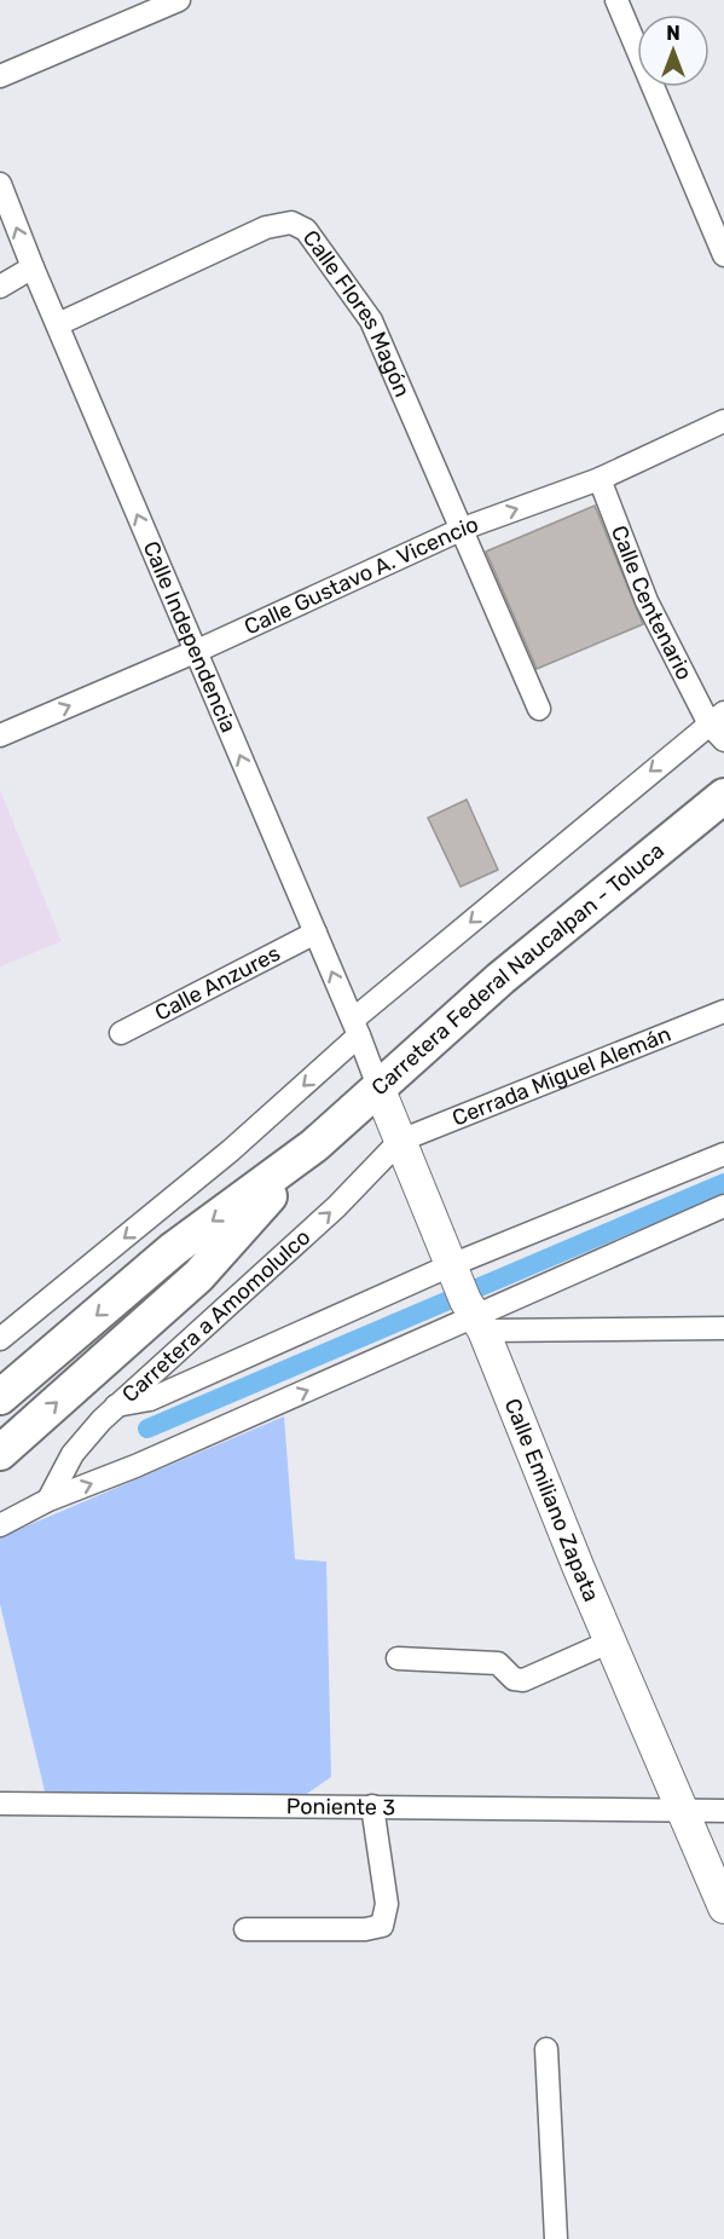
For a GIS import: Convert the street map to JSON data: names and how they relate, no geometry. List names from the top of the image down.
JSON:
{
  "streets": {
    "main road": ["Carretera Federal Naucalpan - Toluca"],
    "street": [
      "Calle Flores Magón",
      "Calle Gustavo A. Vicencio",
      "Calle Centenario",
      "Calle Independencia",
      "Calle Anzures",
      "Cerrada Miguel Alemán",
      "Carretera a Amomolulco",
      "Calle Emiliano Zapata",
      "Poniente 3"
    ]
  },
  "crossings": [
    ["Calle Flores Magón", "Calle Gustavo A. Vicencio"],
    ["Calle Flores Magón", "Calle Independencia"],
    ["Calle Gustavo A. Vicencio", "Calle Centenario"],
    ["Calle Gustavo A. Vicencio", "Calle Independencia"],
    ["Calle Independencia", "Carretera Federal Naucalpan - Toluca"],
    ["Calle Independencia", "Calle Anzures"],
    ["Calle Independencia", "Calle Emiliano Zapata"],
    ["Carretera Federal Naucalpan - Toluca", "Calle Emiliano Zapata"],
    ["Cerrada Miguel Alemán", "Carretera a Amomolulco"],
    ["Cerrada Miguel Alemán", "Calle Emiliano Zapata"],
    ["Carretera a Amomolulco", "Calle Emiliano Zapata"],
    ["Calle Emiliano Zapata", "Poniente 3"]
  ],
  "one_way": ["Calle Gustavo A. Vicencio", "Calle Independencia"],
  "north": "top"
}
